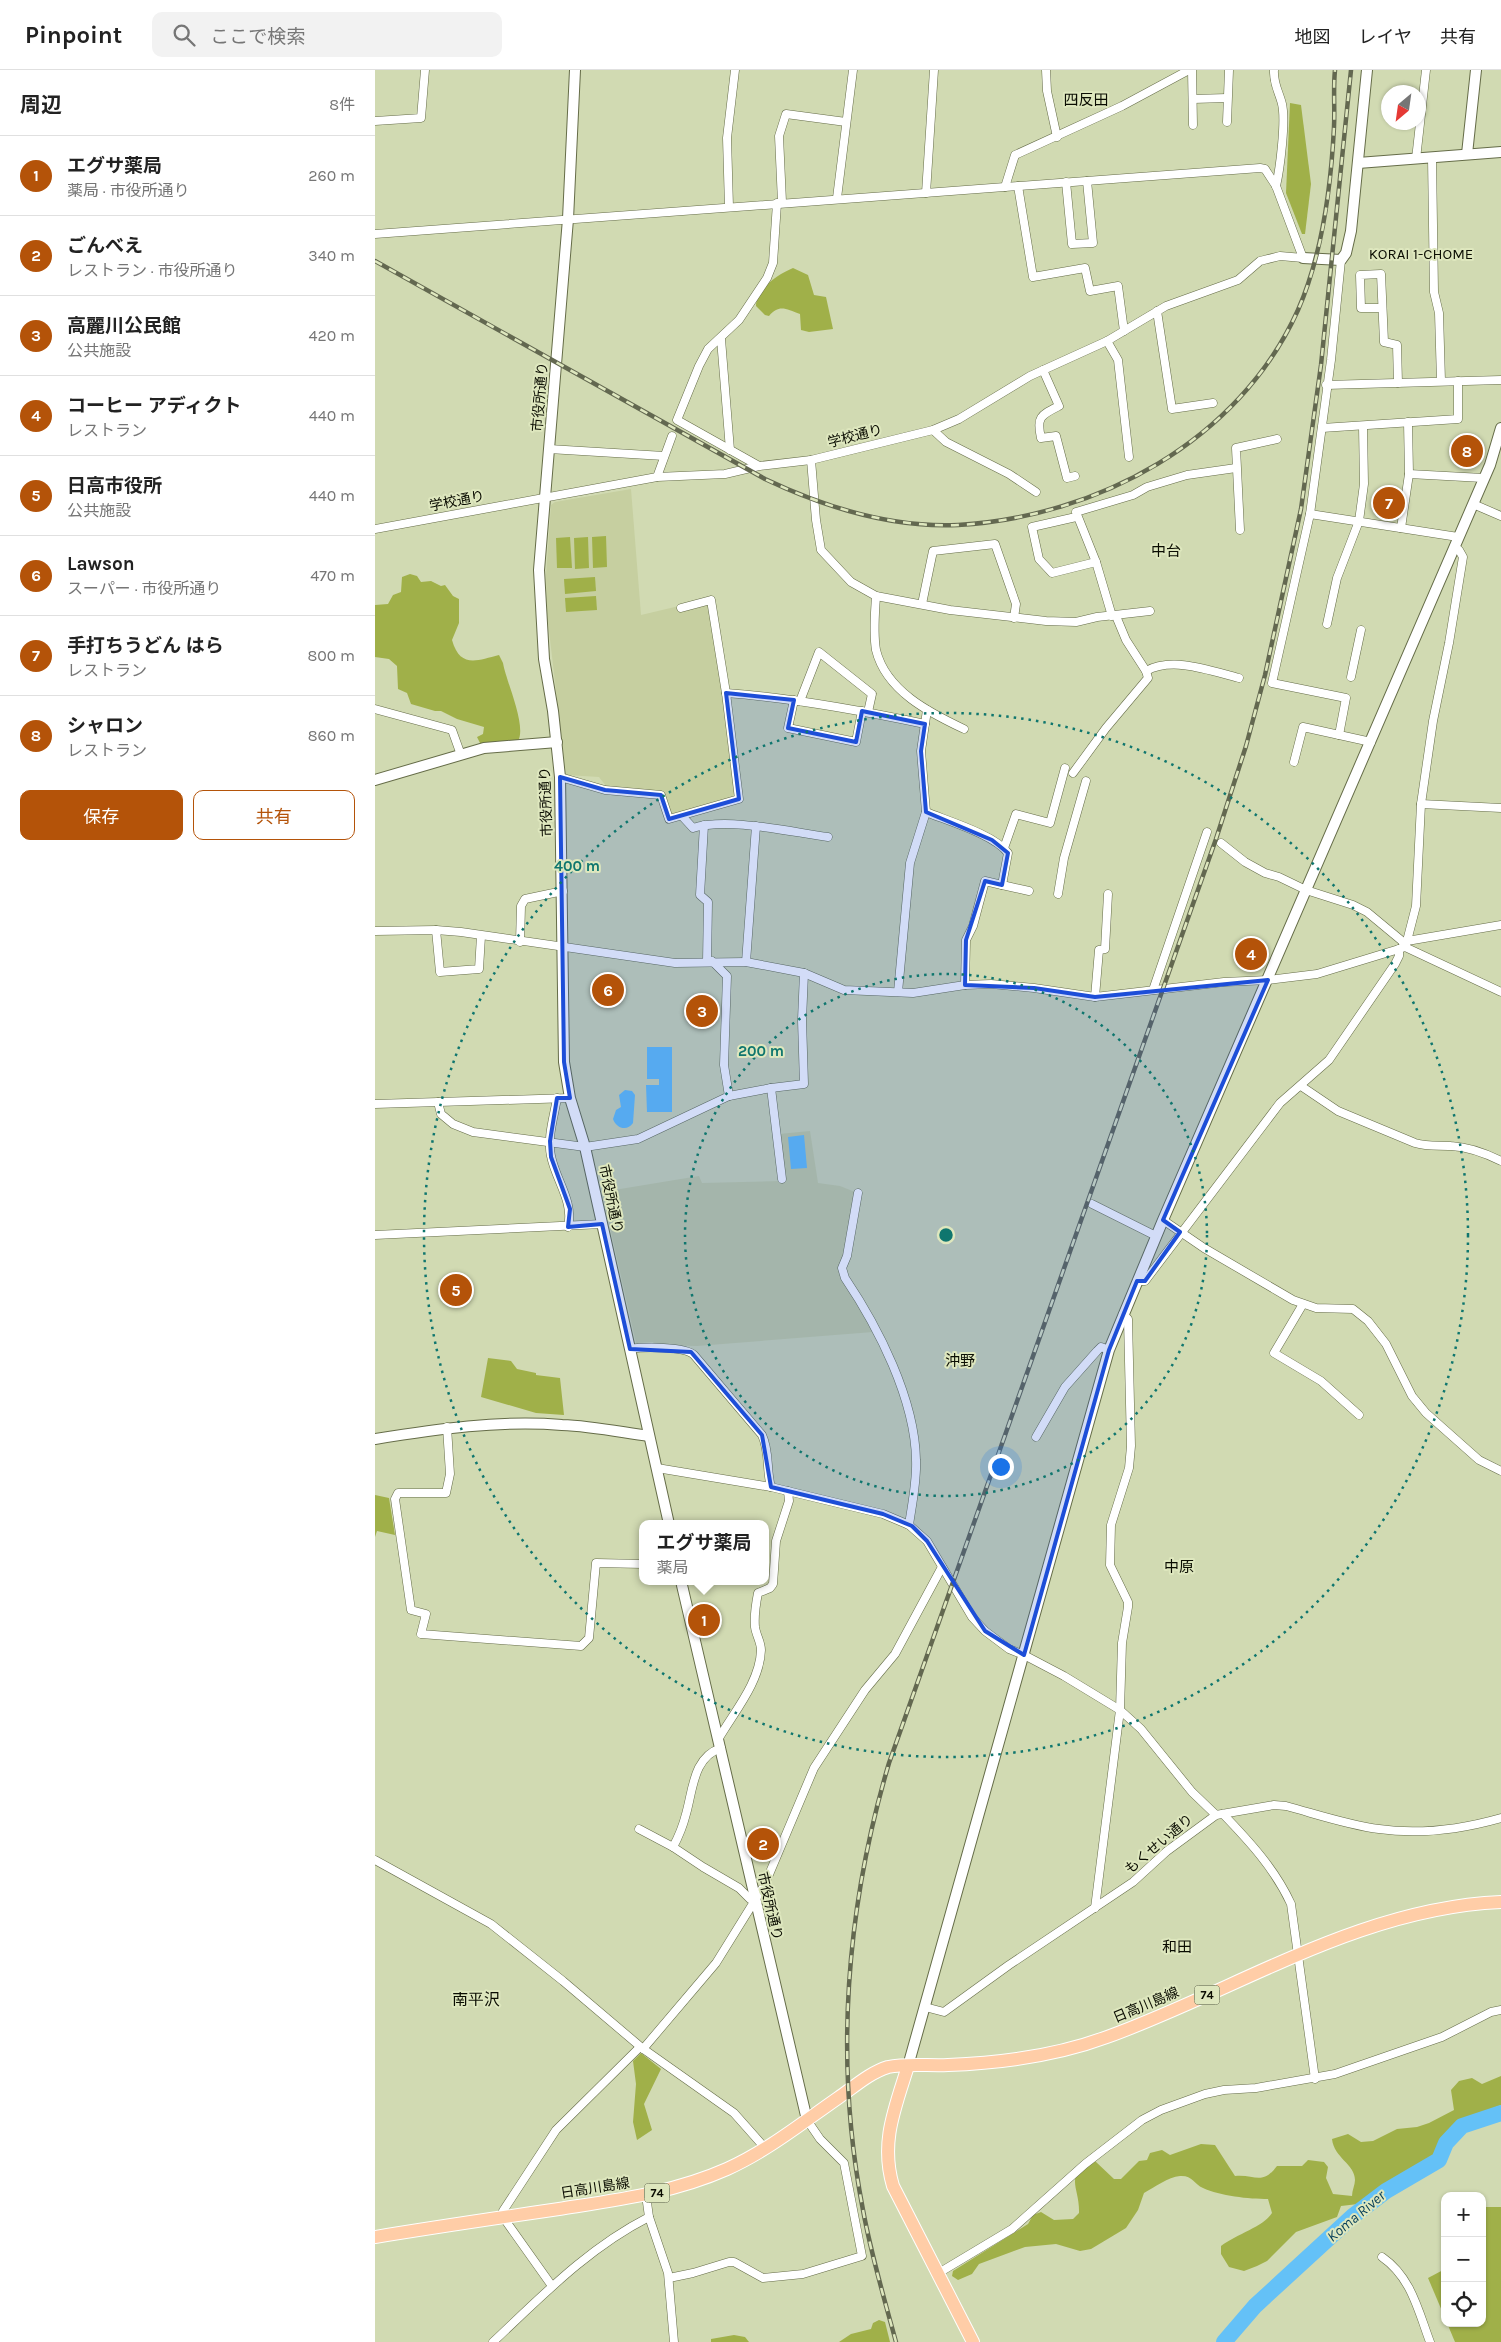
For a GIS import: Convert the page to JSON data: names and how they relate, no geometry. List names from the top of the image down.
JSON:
{
  "streets": {
    "main road": ["74", "日高川島線"],
    "street": ["市役所通り", "学校通り", "もくせい通り"]
  },
  "crossings": [
    ["市役所通り", "学校通り"],
    ["市役所通り", "日高川島線"]
  ],
  "districts": [
    "四反田",
    "KORAI 1-CHOME",
    "中台",
    "沖野",
    "中原",
    "和田",
    "南平沢"
  ],
  "water": ["Koma River"],
  "north": "bottom left",
  "page": {
    "header": "Pinpoint",
    "search": "ここで検索",
    "nav": ["地図", "レイヤ", "共有"],
    "heading": ["周辺", "8件"],
    "list": [
      {
        "mark": "1",
        "name": "エグサ薬局",
        "note": "薬局 · 市役所通り",
        "value": "260 m"
      },
      {
        "mark": "2",
        "name": "ごんべえ",
        "note": "レストラン · 市役所通り",
        "value": "340 m"
      },
      {
        "mark": "3",
        "name": "高麗川公民館",
        "note": "公共施設",
        "value": "420 m"
      },
      {
        "mark": "4",
        "name": "コーヒー アディクト",
        "note": "レストラン",
        "value": "440 m"
      },
      {
        "mark": "5",
        "name": "日高市役所",
        "note": "公共施設",
        "value": "440 m"
      },
      {
        "mark": "6",
        "name": "Lawson",
        "note": "スーパー · 市役所通り",
        "value": "470 m"
      },
      {
        "mark": "7",
        "name": "手打ちうどん はら",
        "note": "レストラン",
        "value": "800 m"
      },
      {
        "mark": "8",
        "name": "シャロン",
        "note": "レストラン",
        "value": "860 m"
      }
    ],
    "pins": [
      "8",
      "7",
      "4",
      "6",
      "3",
      "5",
      "1",
      "2"
    ],
    "buttons": ["保存", "共有"],
    "popup": ["エグサ薬局", "薬局"],
    "map_buttons": ["+", "−"]
  },
  "rings": ["400 m", "200 m"]
}
